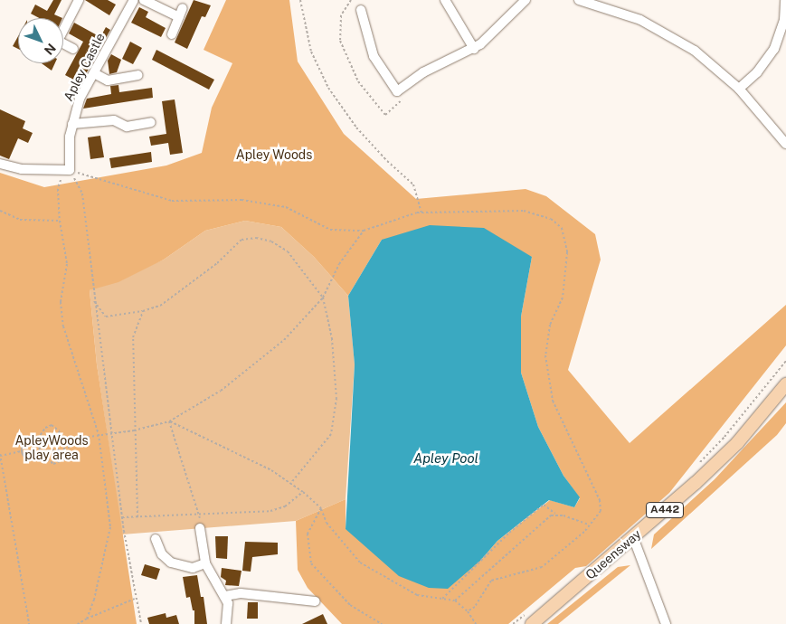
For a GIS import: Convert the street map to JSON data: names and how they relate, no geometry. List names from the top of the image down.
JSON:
{
  "streets": {
    "main road": ["A442", "Queensway"],
    "street": ["Apley Castle"]
  },
  "water": ["Apley Pool"],
  "parks": ["Apley Woods", "ApleyWoods play area"],
  "north": "bottom right"
}
